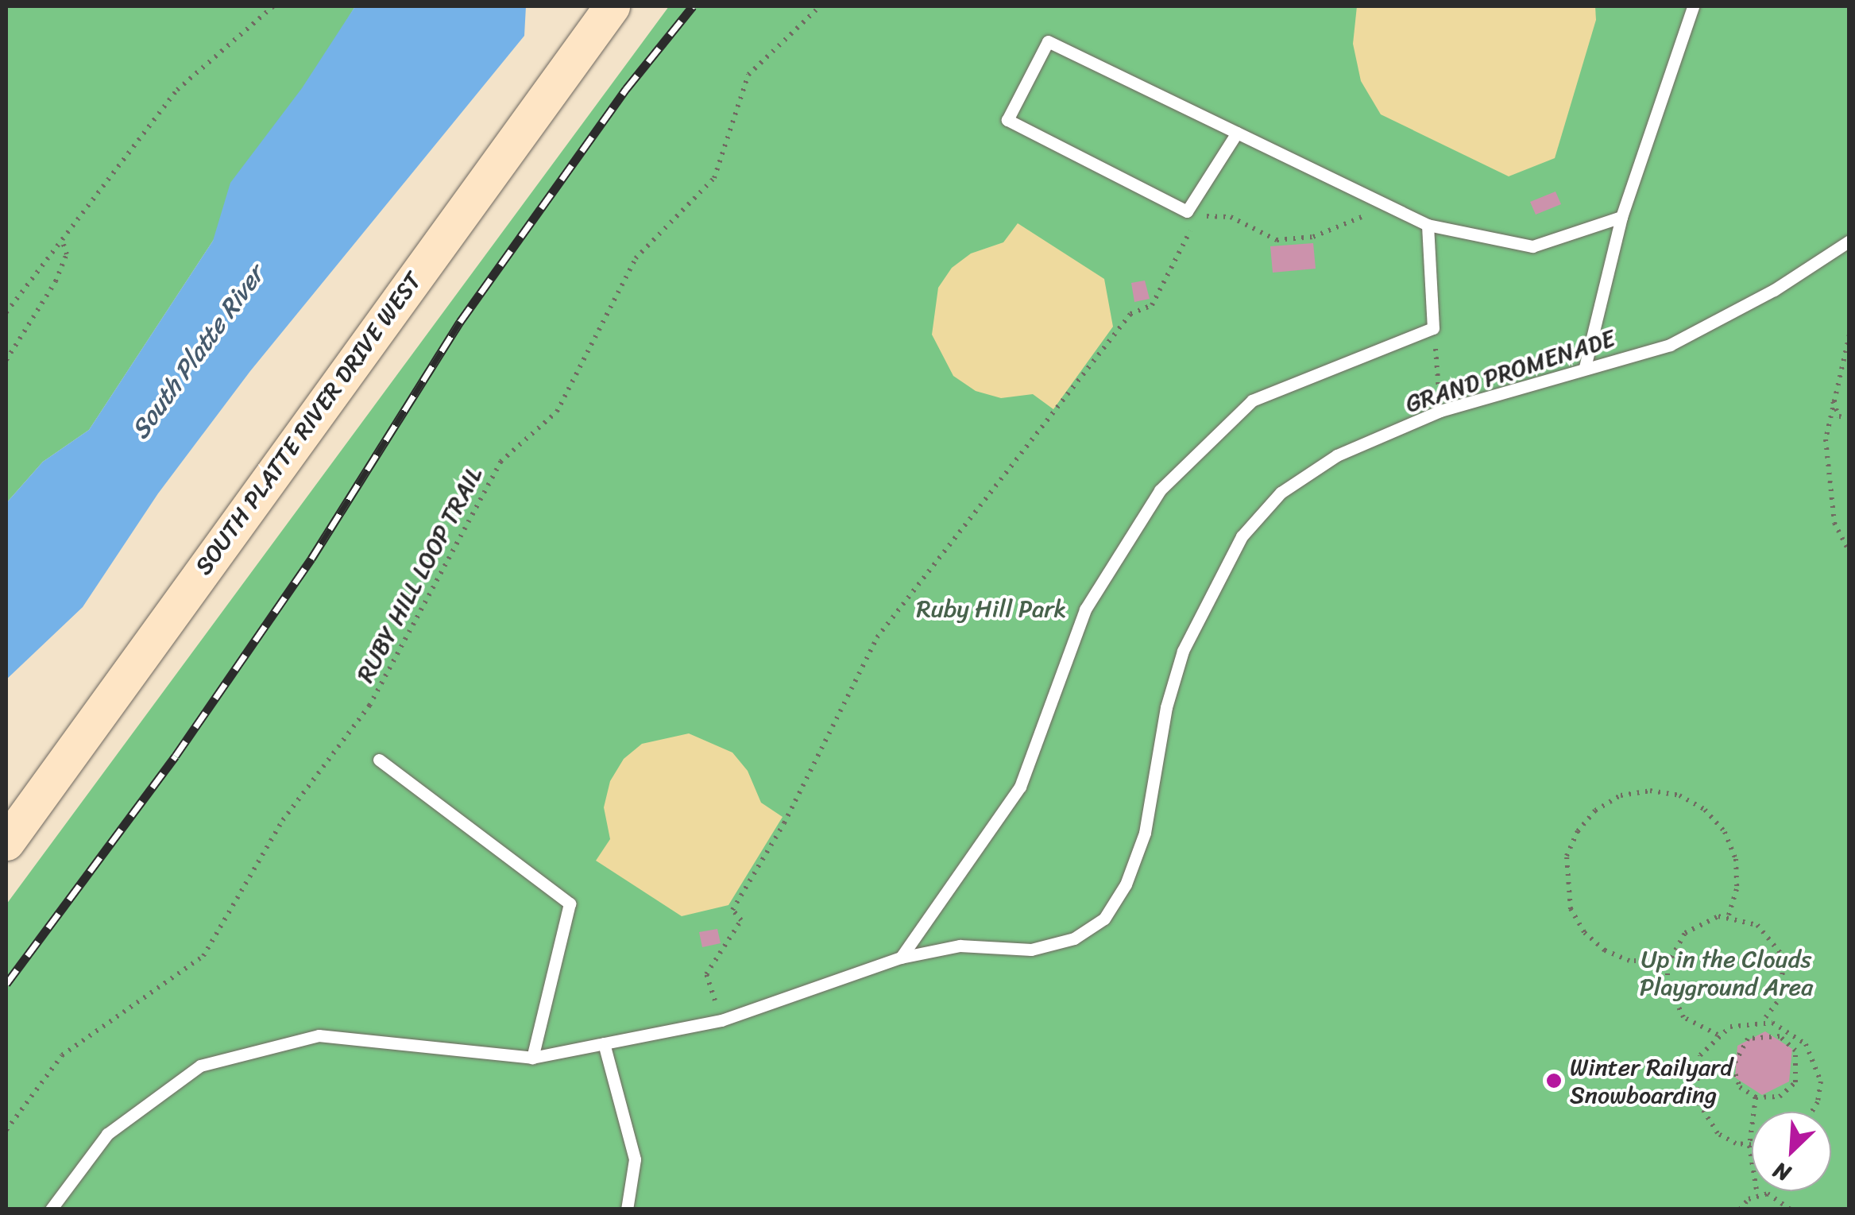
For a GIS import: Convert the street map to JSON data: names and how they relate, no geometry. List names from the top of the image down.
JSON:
{
  "streets": {
    "street": ["SOUTH PLATTE RIVER DRIVE WEST"],
    "lane": ["GRAND PROMENADE"],
    "path": ["RUBY HILL LOOP TRAIL"]
  },
  "water": ["South Platte River"],
  "parks": ["Ruby Hill Park", "Up in the Clouds Playground Area"],
  "places": ["Winter Railyard Snowboarding"],
  "north": "bottom left"
}
